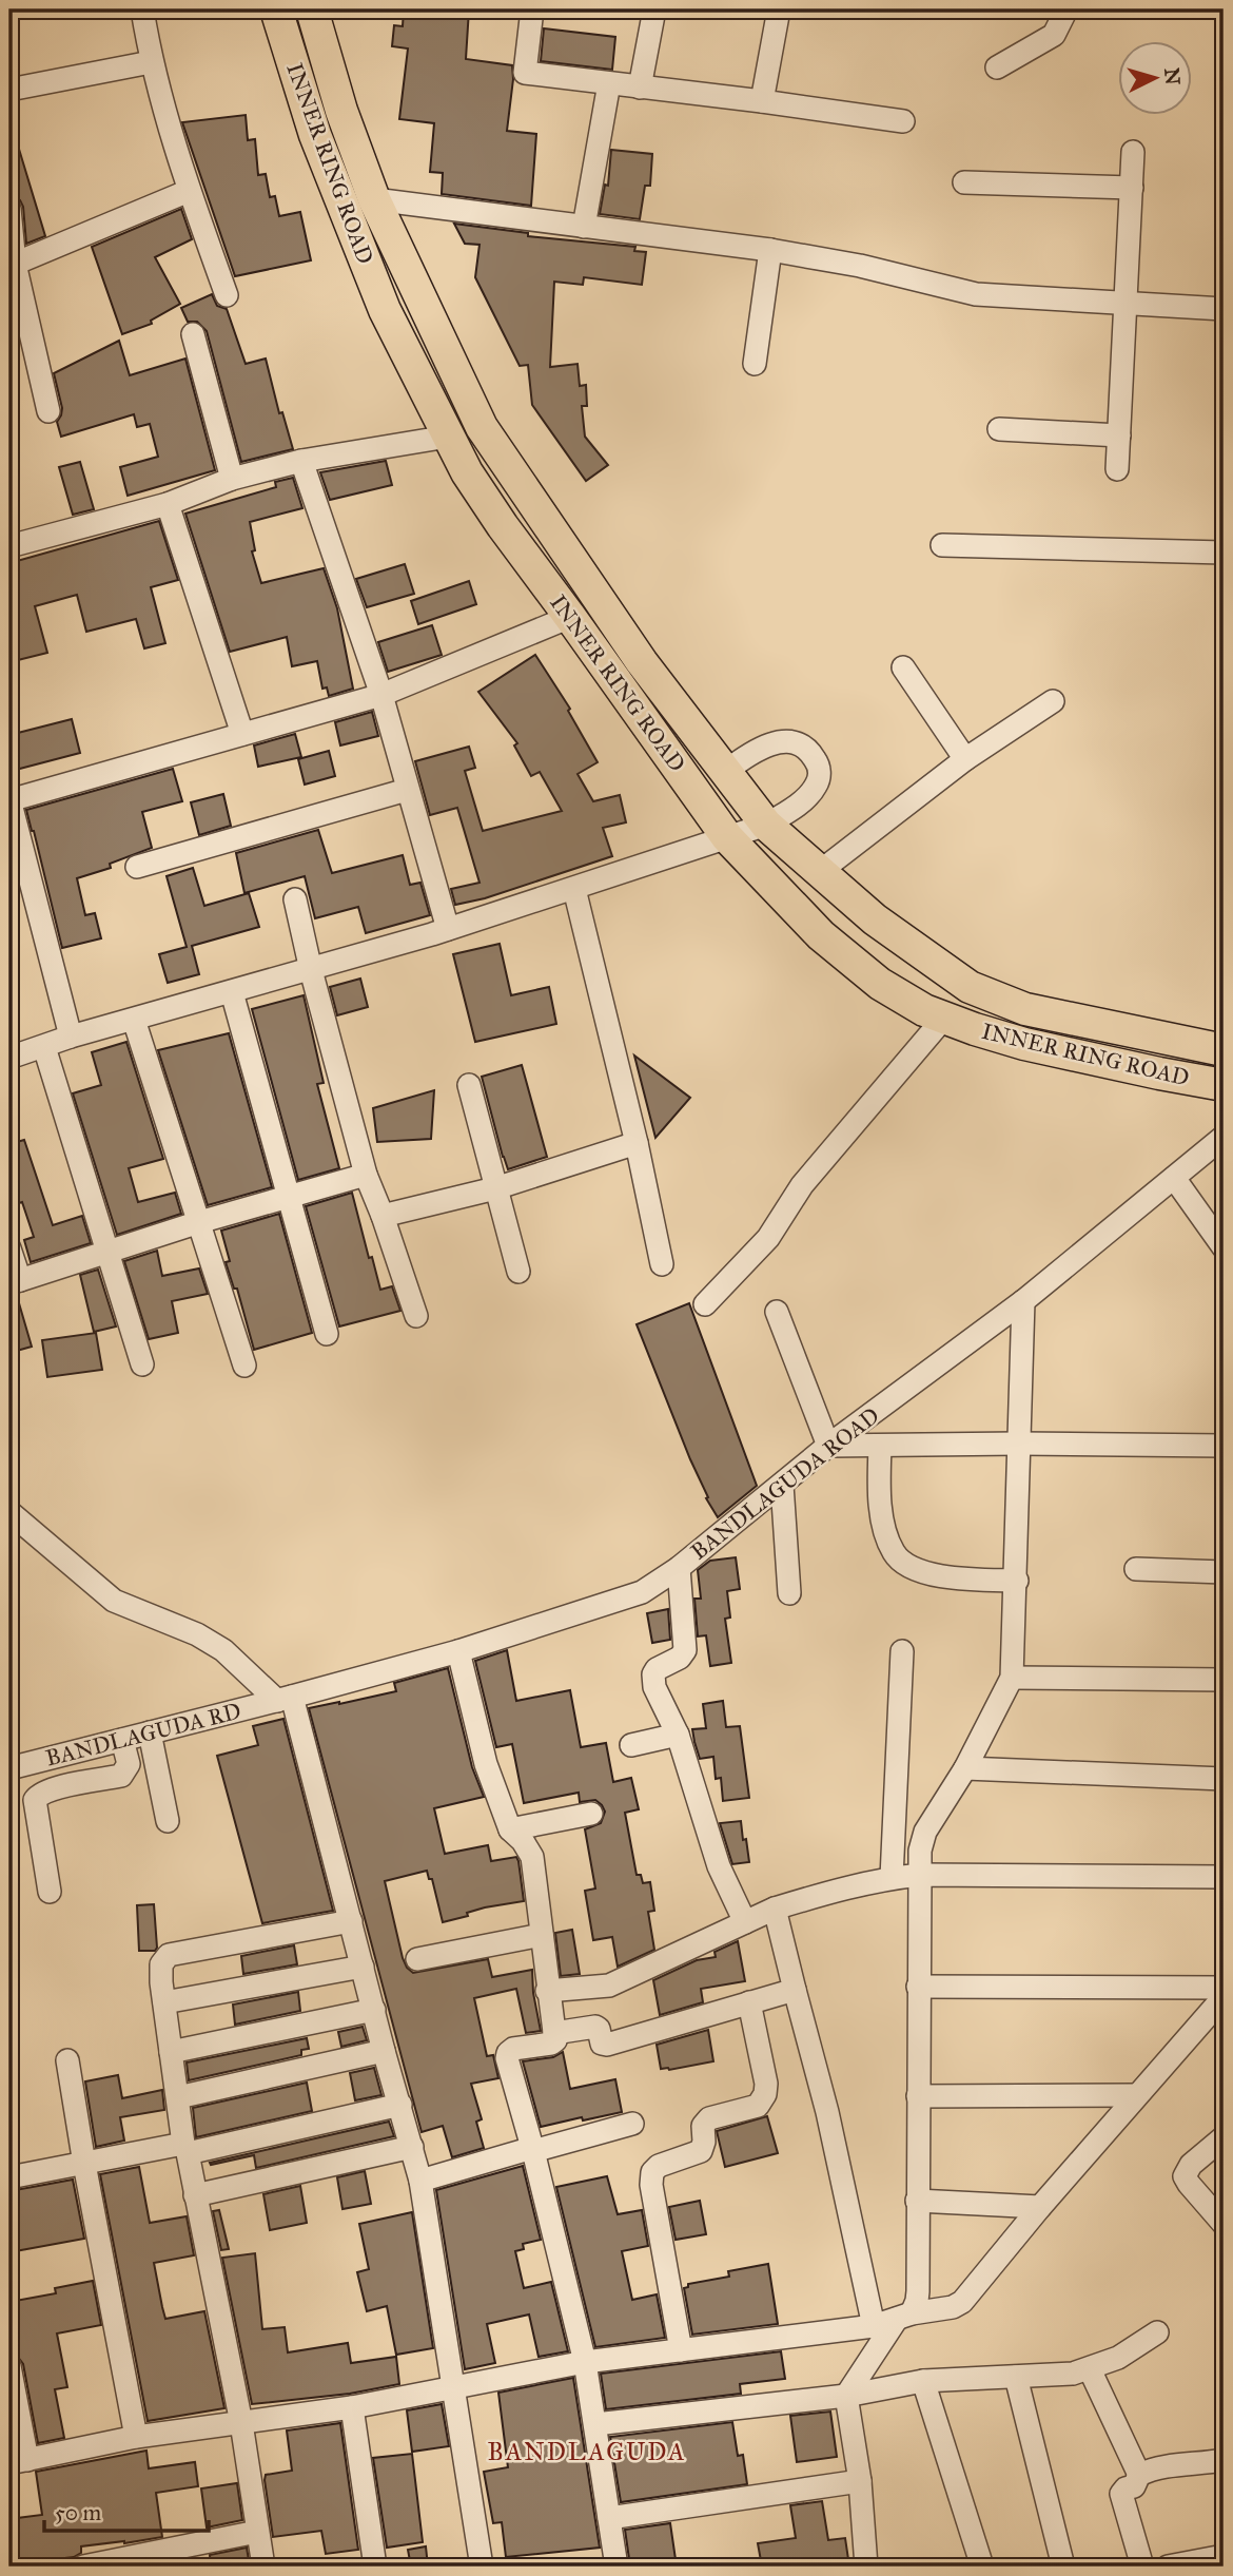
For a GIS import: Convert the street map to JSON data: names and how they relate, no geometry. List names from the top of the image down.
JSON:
{
  "streets": {
    "highway": ["INNER RING ROAD"],
    "street": ["BANDLAGUDA ROAD", "BANDLAGUDA RD"]
  },
  "crossings": [
    ["BANDLAGUDA ROAD", "BANDLAGUDA RD"]
  ],
  "districts": ["BANDLAGUDA"],
  "scale_bar": "50 m",
  "north": "right"
}
